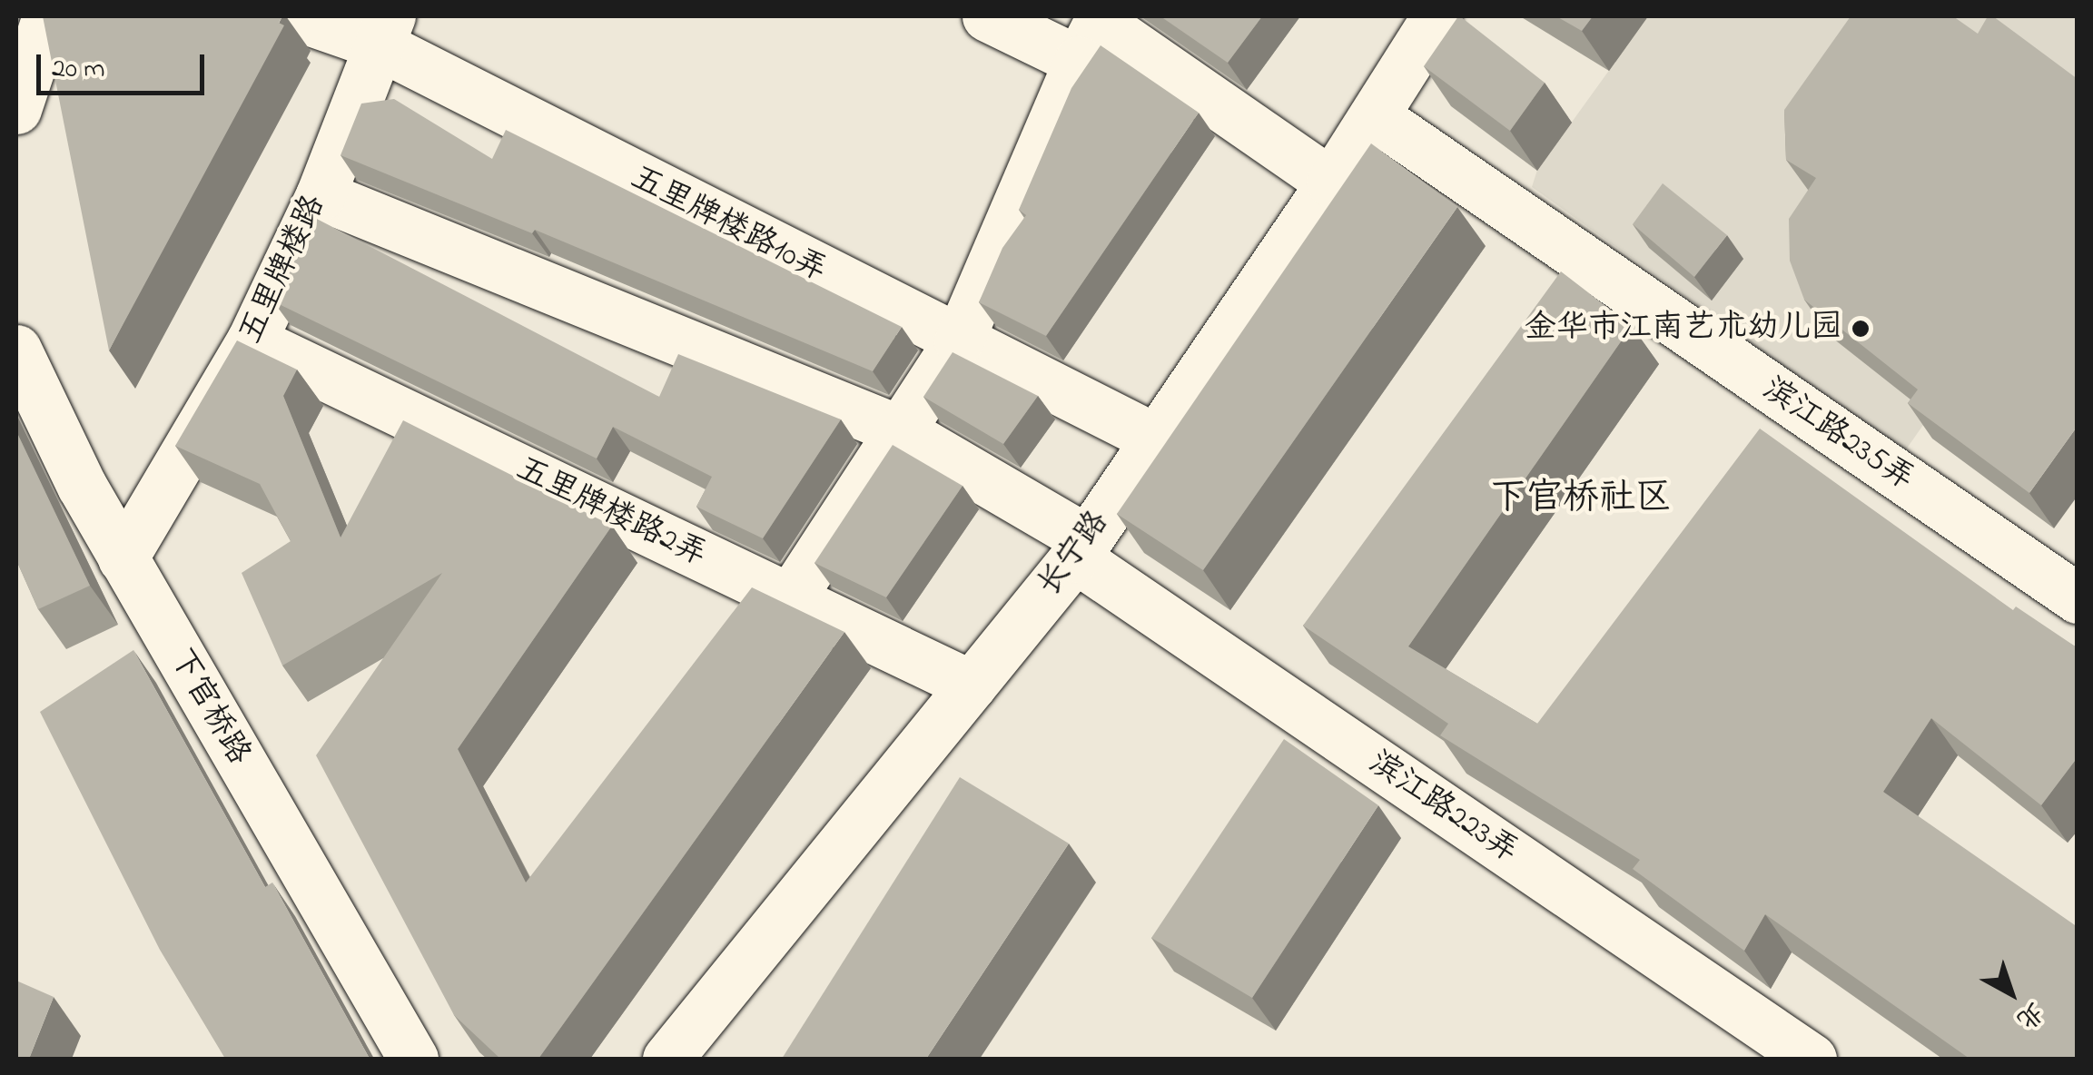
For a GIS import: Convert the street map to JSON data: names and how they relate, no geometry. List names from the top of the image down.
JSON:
{
  "streets": {
    "street": [
      "五里牌楼路10弄",
      "五里牌楼路",
      "滨江路235弄",
      "五里牌楼路2弄",
      "长宁路",
      "下官桥路",
      "滨江路223弄"
    ]
  },
  "crossings": [
    ["五里牌楼路10弄", "五里牌楼路"],
    ["五里牌楼路10弄", "长宁路"],
    ["五里牌楼路", "五里牌楼路2弄"],
    ["五里牌楼路", "下官桥路"],
    ["五里牌楼路", "滨江路223弄"],
    ["滨江路235弄", "长宁路"],
    ["五里牌楼路2弄", "长宁路"],
    ["长宁路", "滨江路223弄"]
  ],
  "districts": ["下官桥社区"],
  "places": ["金华市江南艺术幼儿园"],
  "scale_bar": "20 m",
  "north": "bottom right"
}
